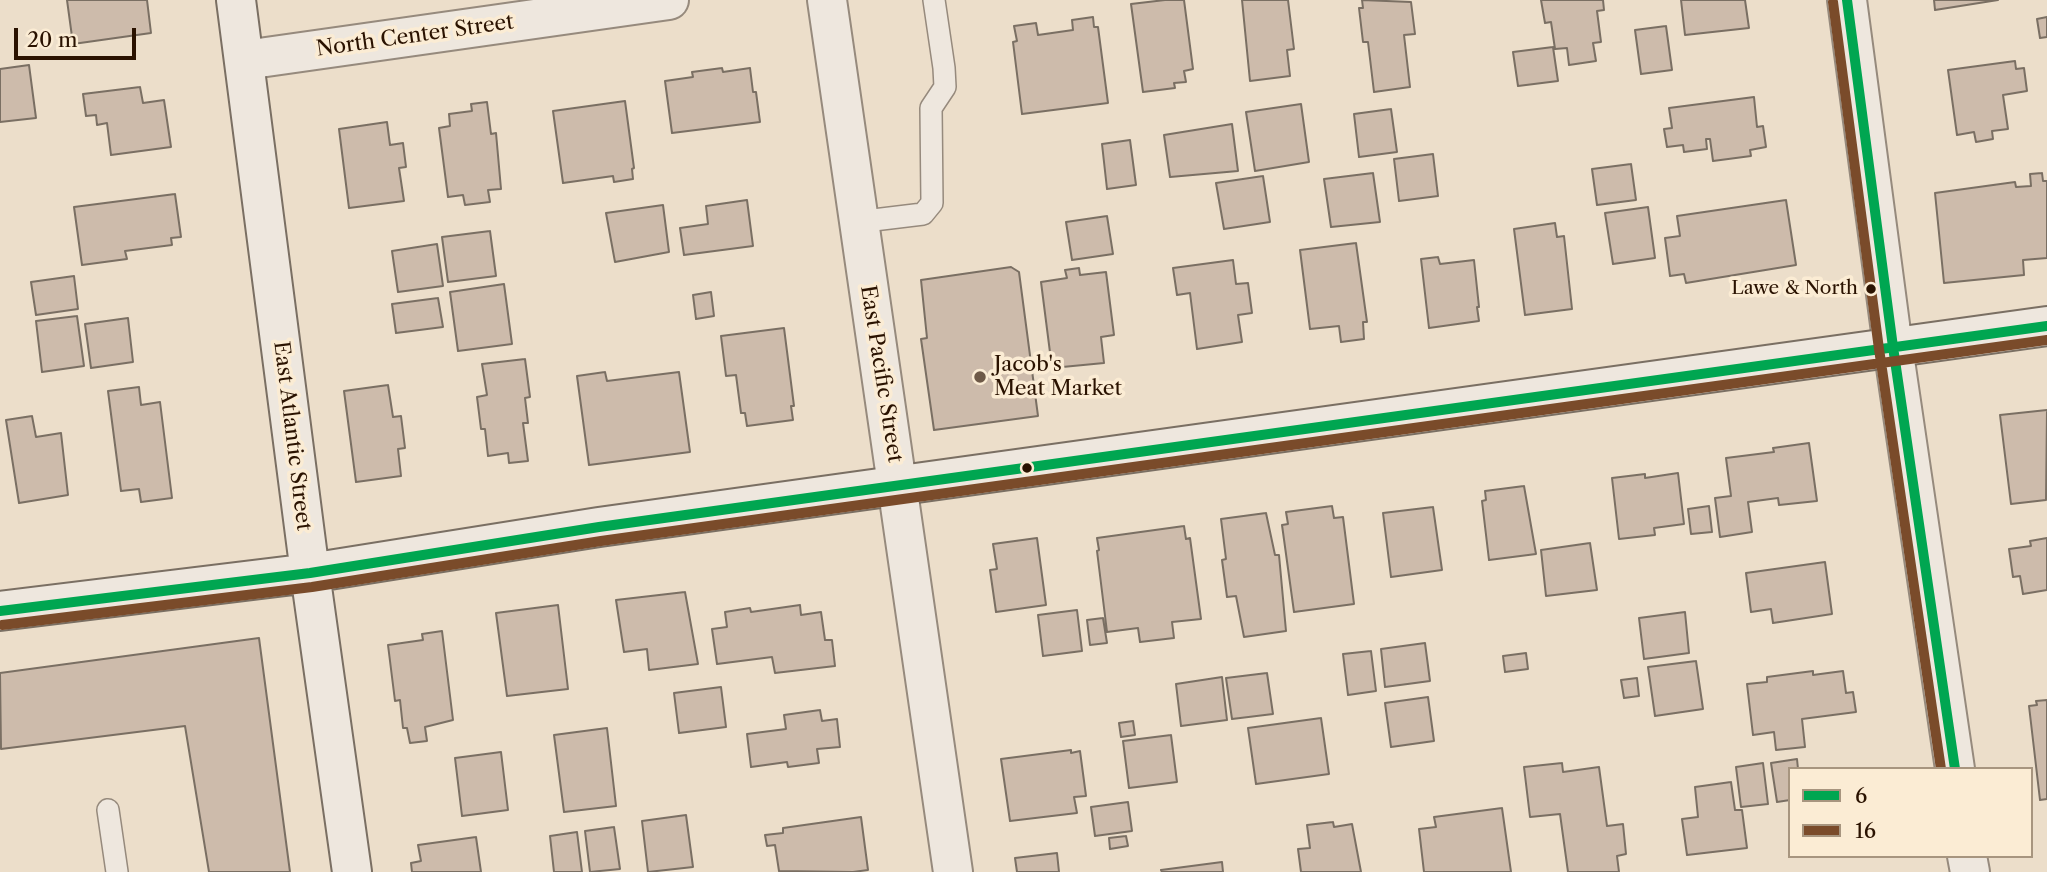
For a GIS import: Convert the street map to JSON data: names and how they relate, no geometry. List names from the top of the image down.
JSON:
{
  "streets": {
    "street": ["North Center Street", "East Pacific Street", "East Atlantic Street"]
  },
  "crossings": [
    ["North Center Street", "East Atlantic Street"]
  ],
  "places": ["Lawe & North", "Jacob's Meat Market"],
  "lines": ["transit line 6", "transit line 16"],
  "legend": ["6", "16"],
  "scale_bar": "20 m"
}
